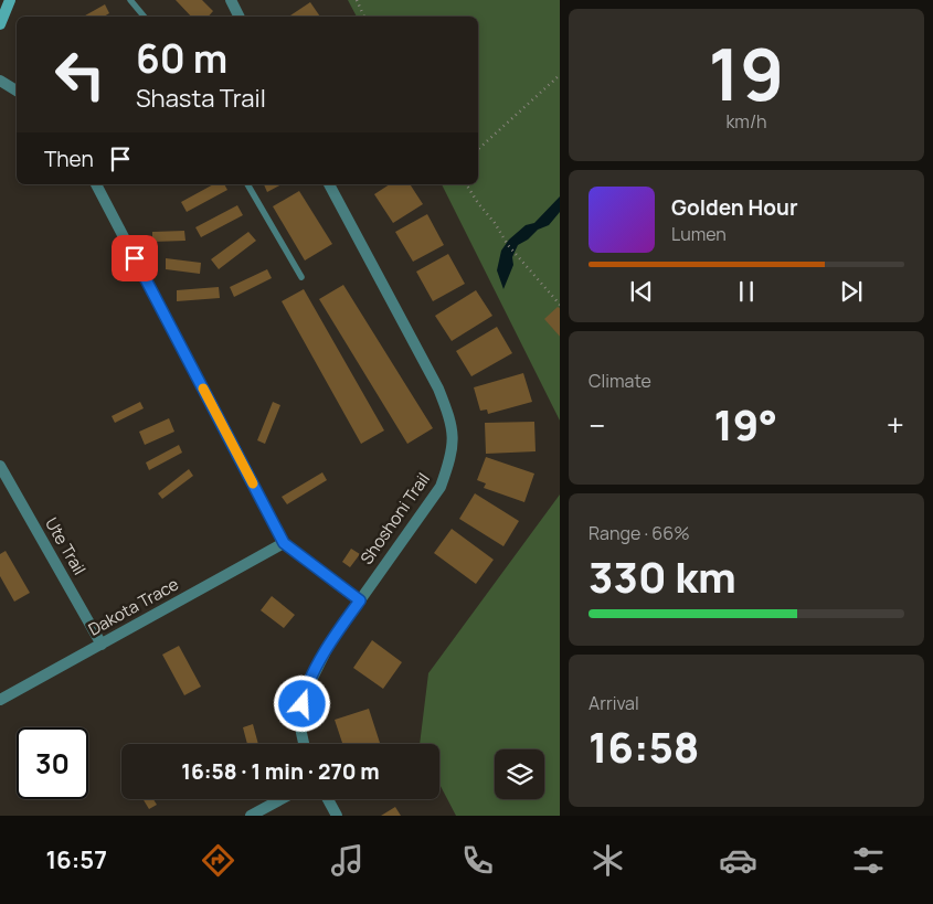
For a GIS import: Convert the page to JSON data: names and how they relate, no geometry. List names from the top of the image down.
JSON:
{
  "streets": {
    "street": ["Shoshoni Trail", "Ute Trail", "Dakota Trace"]
  },
  "crossings": [
    ["Ute Trail", "Dakota Trace"]
  ],
  "page": {
    "tile": [
      ["19", "km/h"],
      "Climate",
      ["Range · 66%", "330 km"],
      ["Arrival", "16:58"]
    ],
    "turn": ["60 m", "Shasta Trail"],
    "then": "Then",
    "song": ["Golden Hour", "Lumen"],
    "heat": ["−", "19°", "+"],
    "limit": "30",
    "trip": "16:58 · 1 min · 270 m",
    "tabs": "16:57"
  }
}
